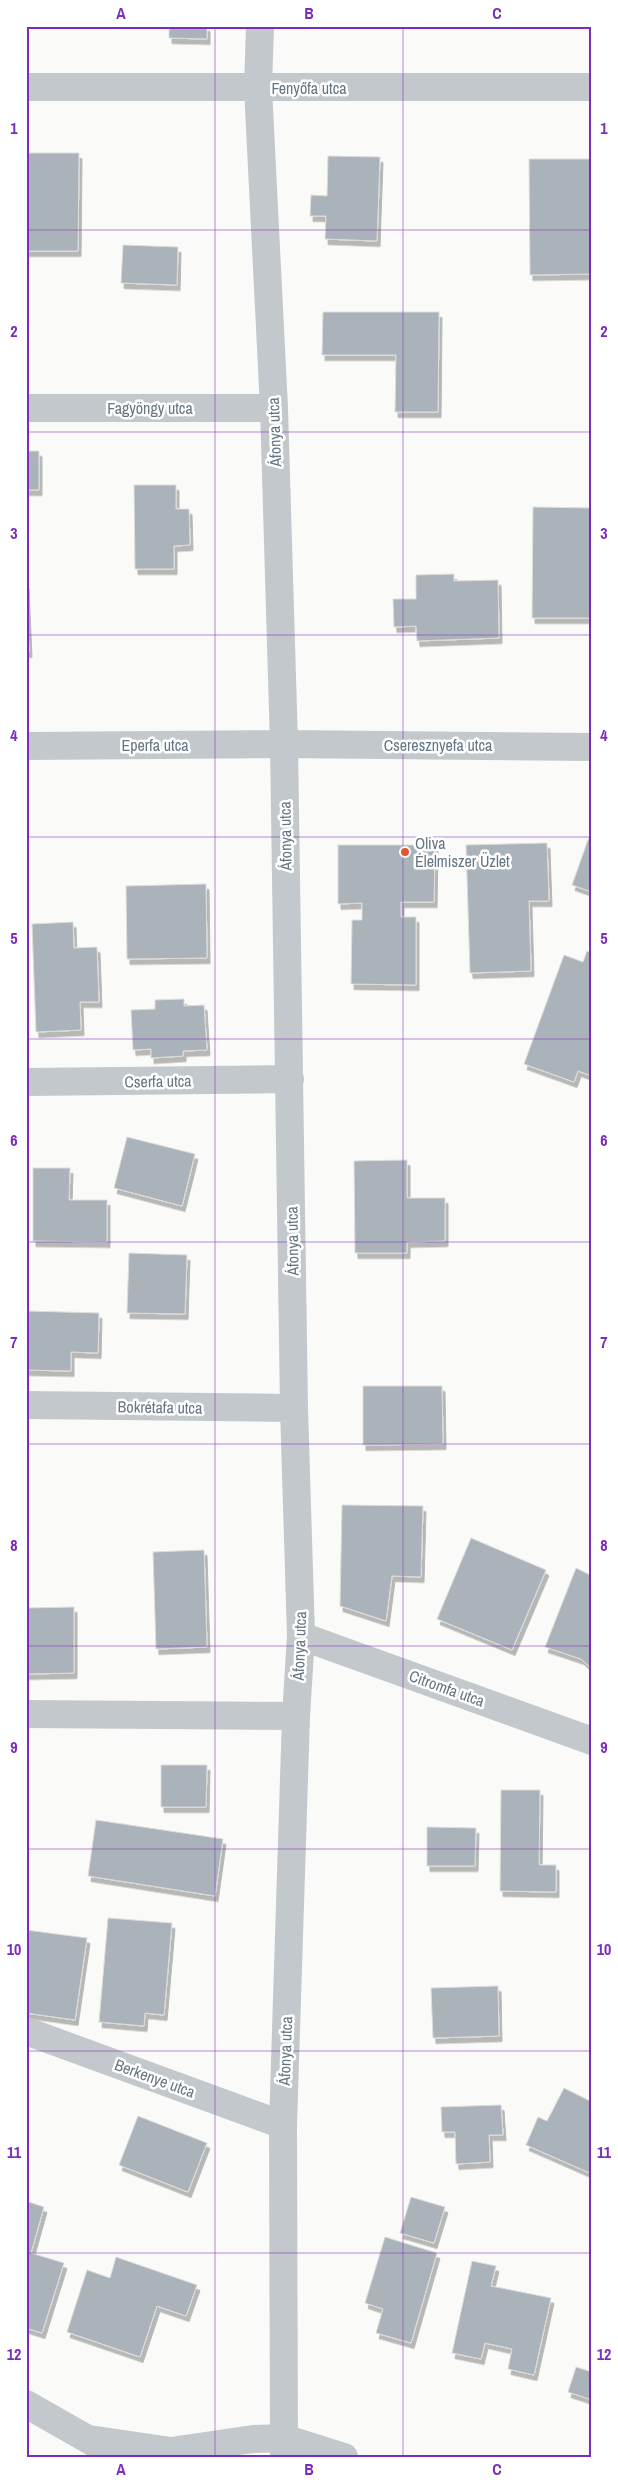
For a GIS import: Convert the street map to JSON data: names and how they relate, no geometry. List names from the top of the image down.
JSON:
{
  "streets": {
    "street": [
      "Fenyőfa utca",
      "Fagyöngy utca",
      "Áfonya utca",
      "Eperfa utca",
      "Cseresznyefa utca",
      "Cserfa utca",
      "Bokrétafa utca",
      "Citromfa utca",
      "Berkenye utca"
    ]
  },
  "crossings": [
    ["Fenyőfa utca", "Áfonya utca"],
    ["Fagyöngy utca", "Áfonya utca"],
    ["Áfonya utca", "Eperfa utca"],
    ["Áfonya utca", "Cseresznyefa utca"],
    ["Áfonya utca", "Cserfa utca"],
    ["Áfonya utca", "Bokrétafa utca"],
    ["Áfonya utca", "Citromfa utca"],
    ["Áfonya utca", "Berkenye utca"],
    ["Eperfa utca", "Cseresznyefa utca"]
  ],
  "places": ["Oliva Élelmiszer Üzlet"],
  "grid": {
    "columns": ["A", "B", "C"],
    "rows": [
      "1",
      "2",
      "3",
      "4",
      "5",
      "6",
      "7",
      "8",
      "9",
      "10",
      "11",
      "12"
    ]
  }
}
